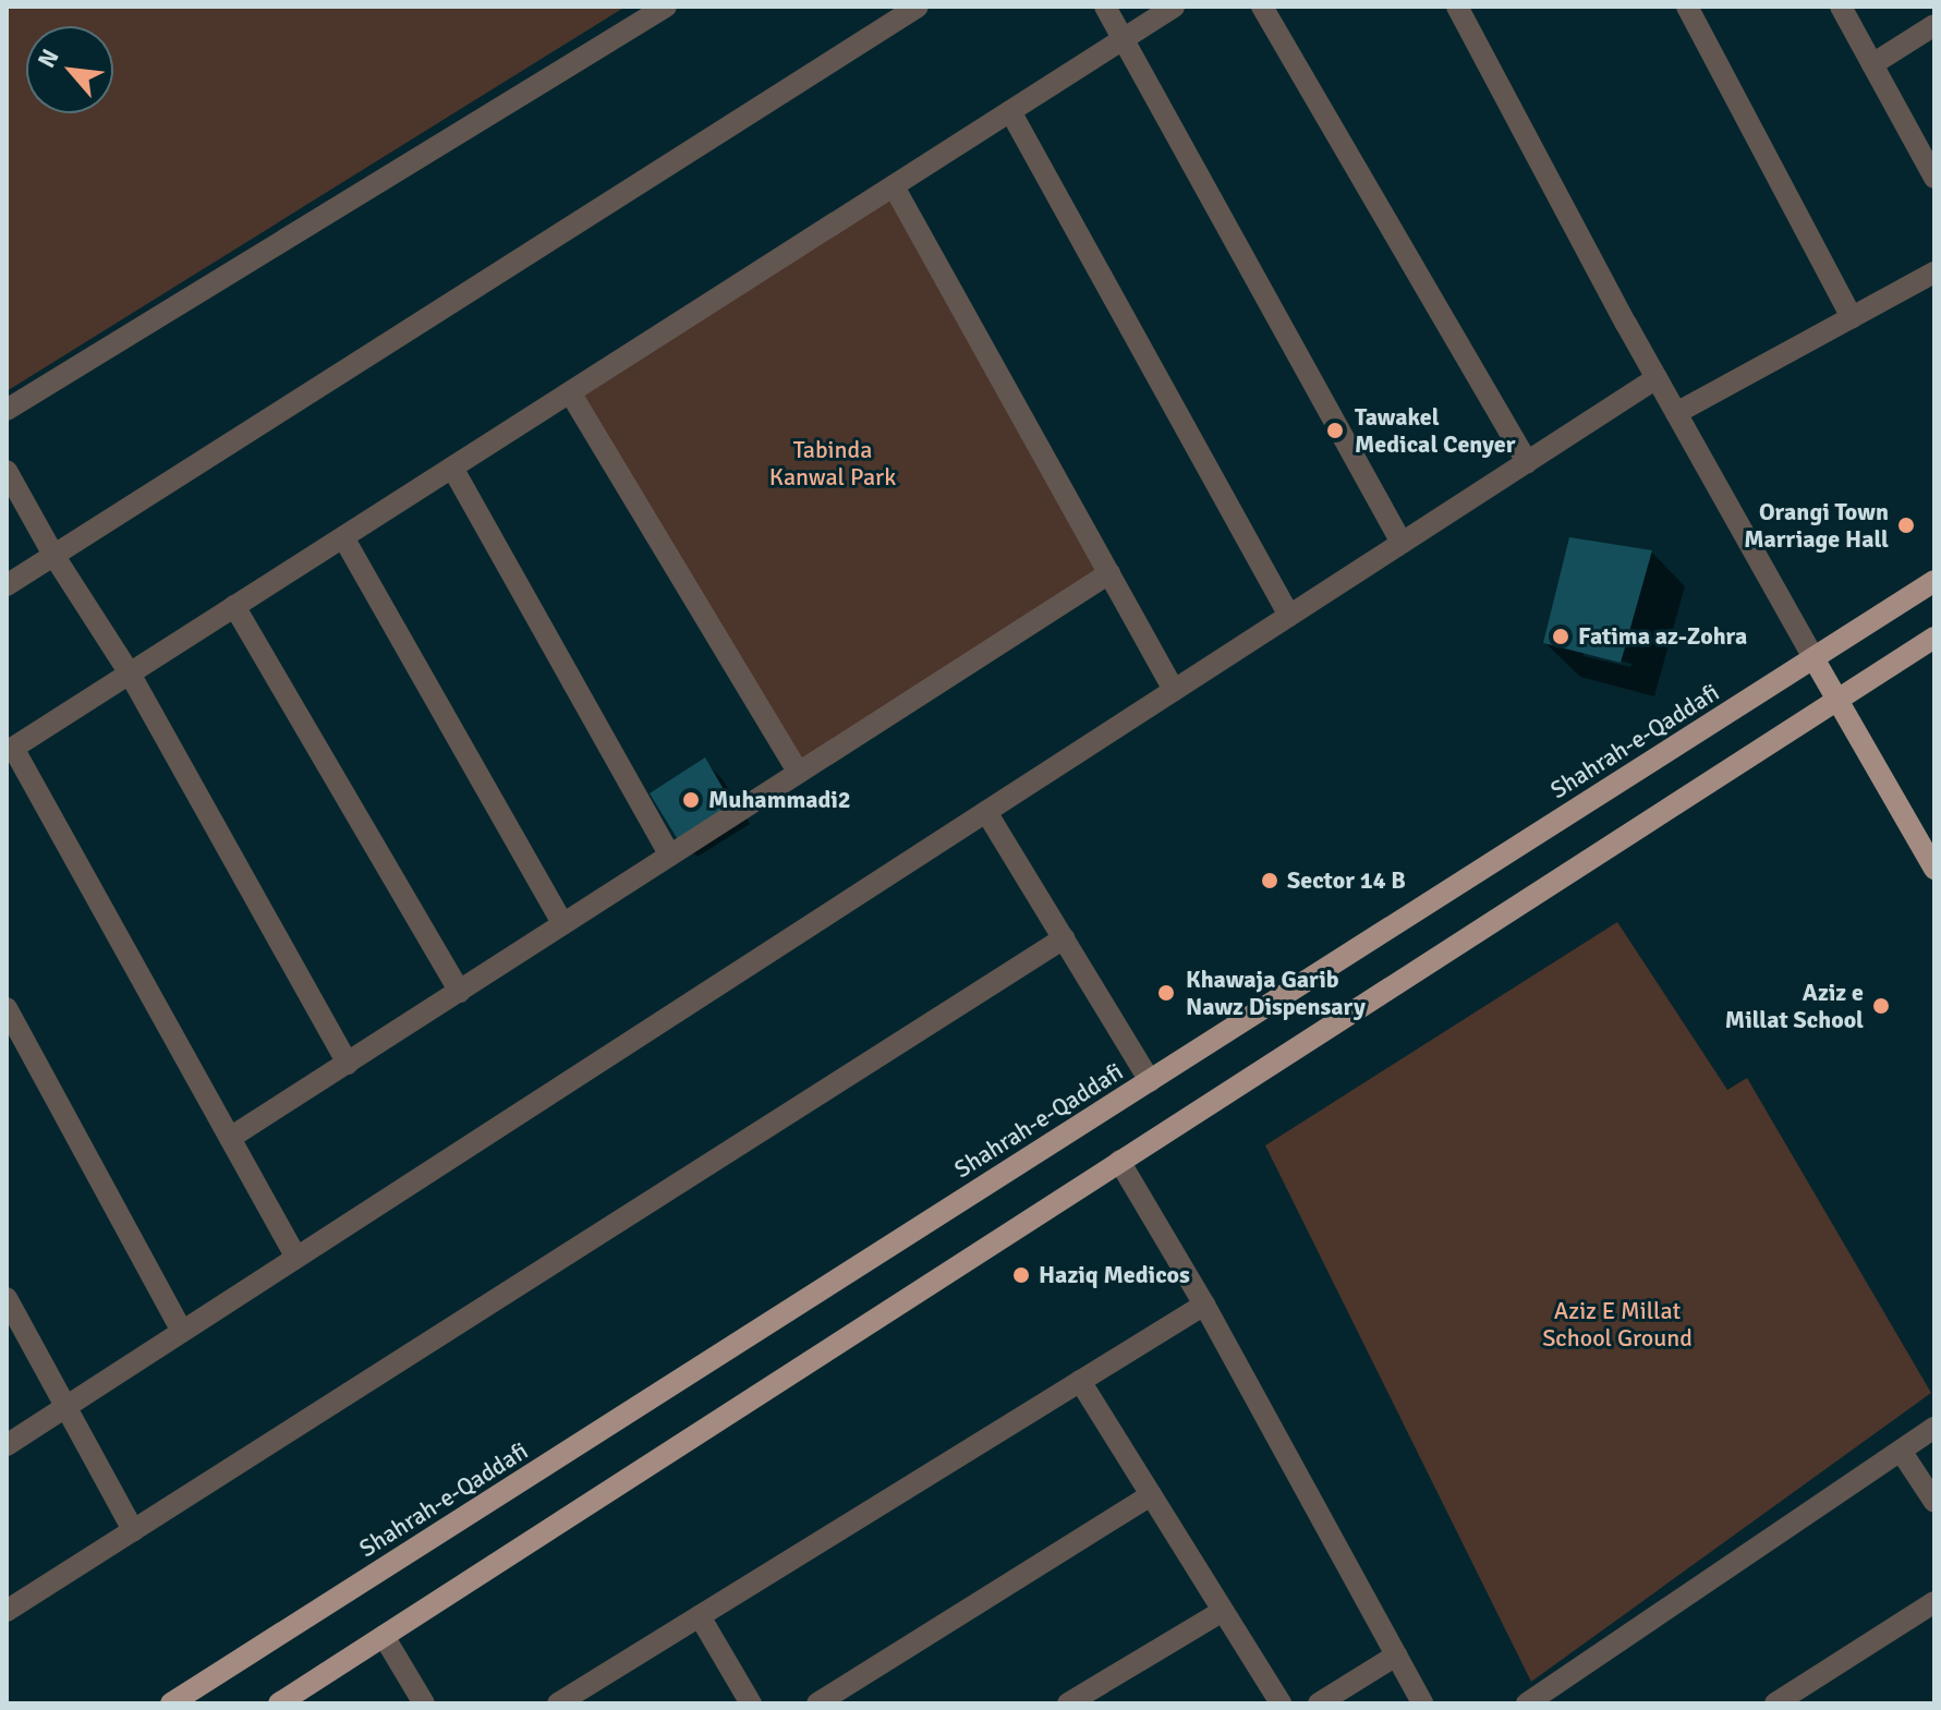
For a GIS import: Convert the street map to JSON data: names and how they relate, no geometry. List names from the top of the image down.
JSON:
{
  "streets": {
    "main road": ["Shahrah-e-Qaddafi"]
  },
  "parks": ["Tabinda Kanwal Park", "Aziz E Millat School Ground"],
  "places": [
    "Tawakel Medical Cenyer",
    "Orangi Town Marriage Hall",
    "Fatima az-Zohra",
    "Muhammadi2",
    "Sector 14 B",
    "Khawaja Garib Nawz Dispensary",
    "Aziz e Millat School",
    "Haziq Medicos"
  ],
  "north": "top left"
}
